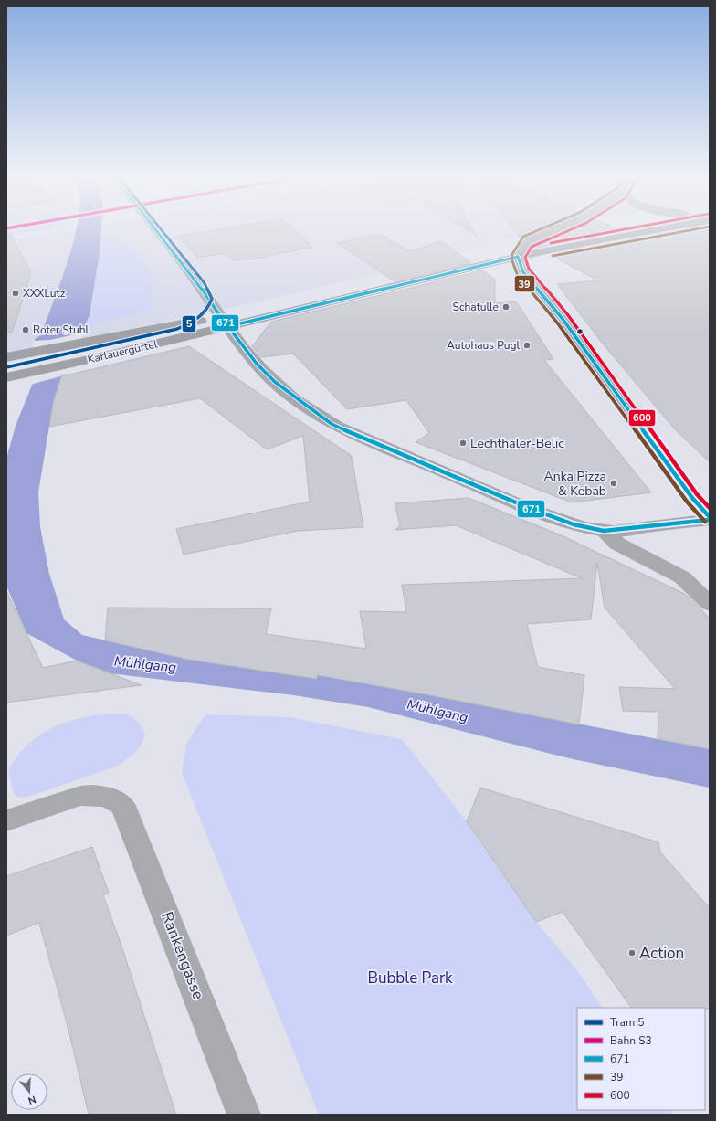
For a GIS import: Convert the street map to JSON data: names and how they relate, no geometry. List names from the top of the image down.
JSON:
{
  "streets": {
    "main road": ["Karlauergürtel"],
    "street": ["Rankengasse"]
  },
  "water": ["Mühlgang"],
  "parks": ["Bubble Park"],
  "places": [
    "XXXLutz",
    "Schatulle",
    "Roter Stuhl",
    "Autohaus Pugl",
    "Lechthaler-Belic",
    "Anka Pizza & Kebab",
    "Action"
  ],
  "lines": [
    "tram line 5",
    "transit line 671",
    "transit line 39",
    "transit line 600"
  ],
  "legend": [
    "Tram 5",
    "Bahn S3",
    "671",
    "39",
    "600"
  ],
  "north": "bottom"
}
